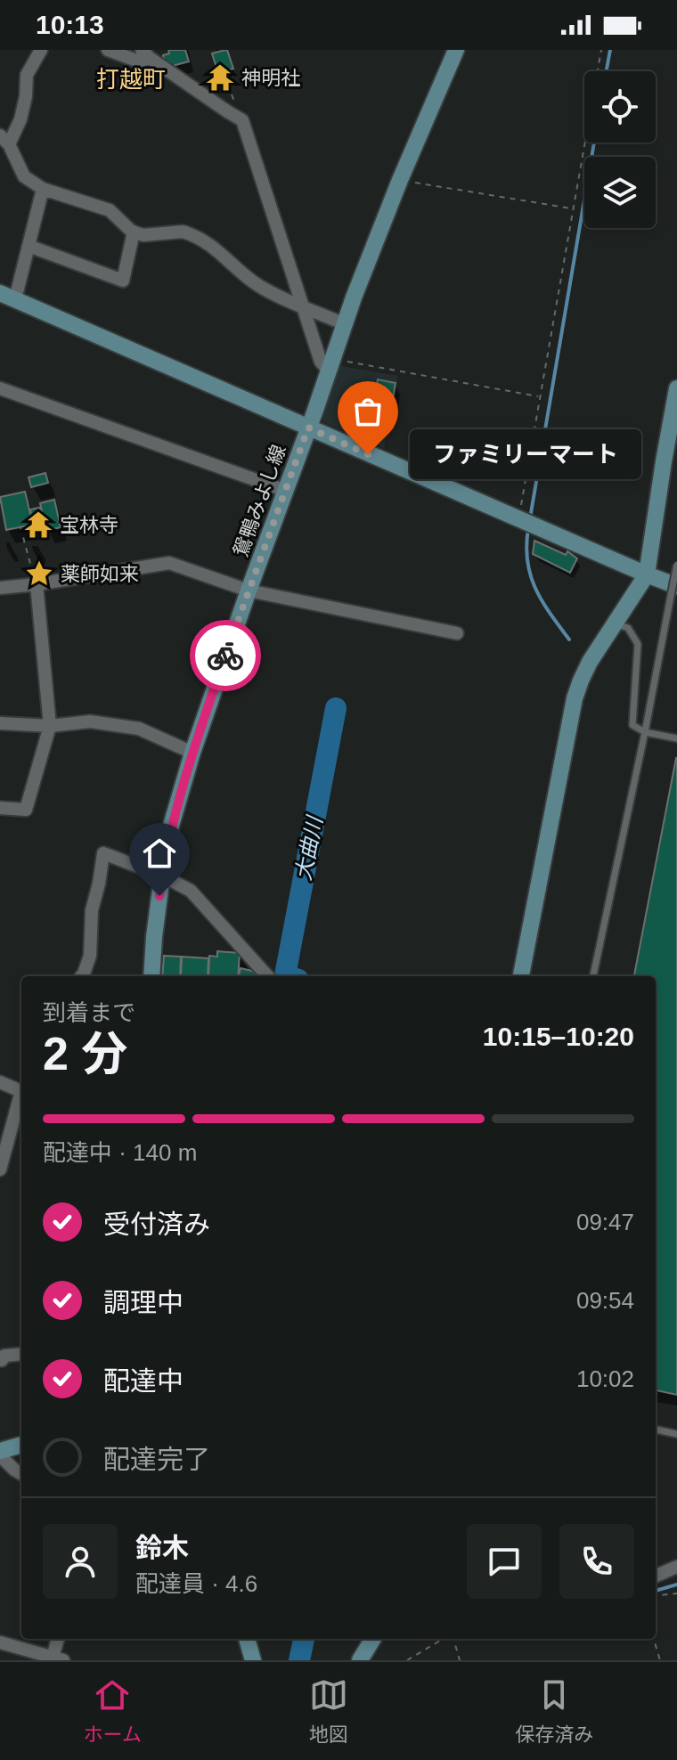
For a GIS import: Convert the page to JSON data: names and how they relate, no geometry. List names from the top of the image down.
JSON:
{
  "streets": {
    "street": ["鴛鴨みよし線"]
  },
  "districts": ["打越町"],
  "water": ["大曲川"],
  "places": {
    "temple": ["神明社", "宝林寺"],
    "other": ["ファミリーマート"],
    "place": ["薬師如来"]
  },
  "page": {
    "status": "10:13",
    "bubble": "ファミリーマート",
    "heading": ["2 分", "到着まで", "10:15–10:20"],
    "panel": ["鈴木", "配達員 · 4.6"],
    "bar": "配達中 · 140 m",
    "list": [
      ["受付済み", "09:47"],
      ["調理中", "09:54"],
      ["配達中", "10:02"],
      "配達完了"
    ],
    "tabs": ["ホーム", "地図", "保存済み"]
  }
}
